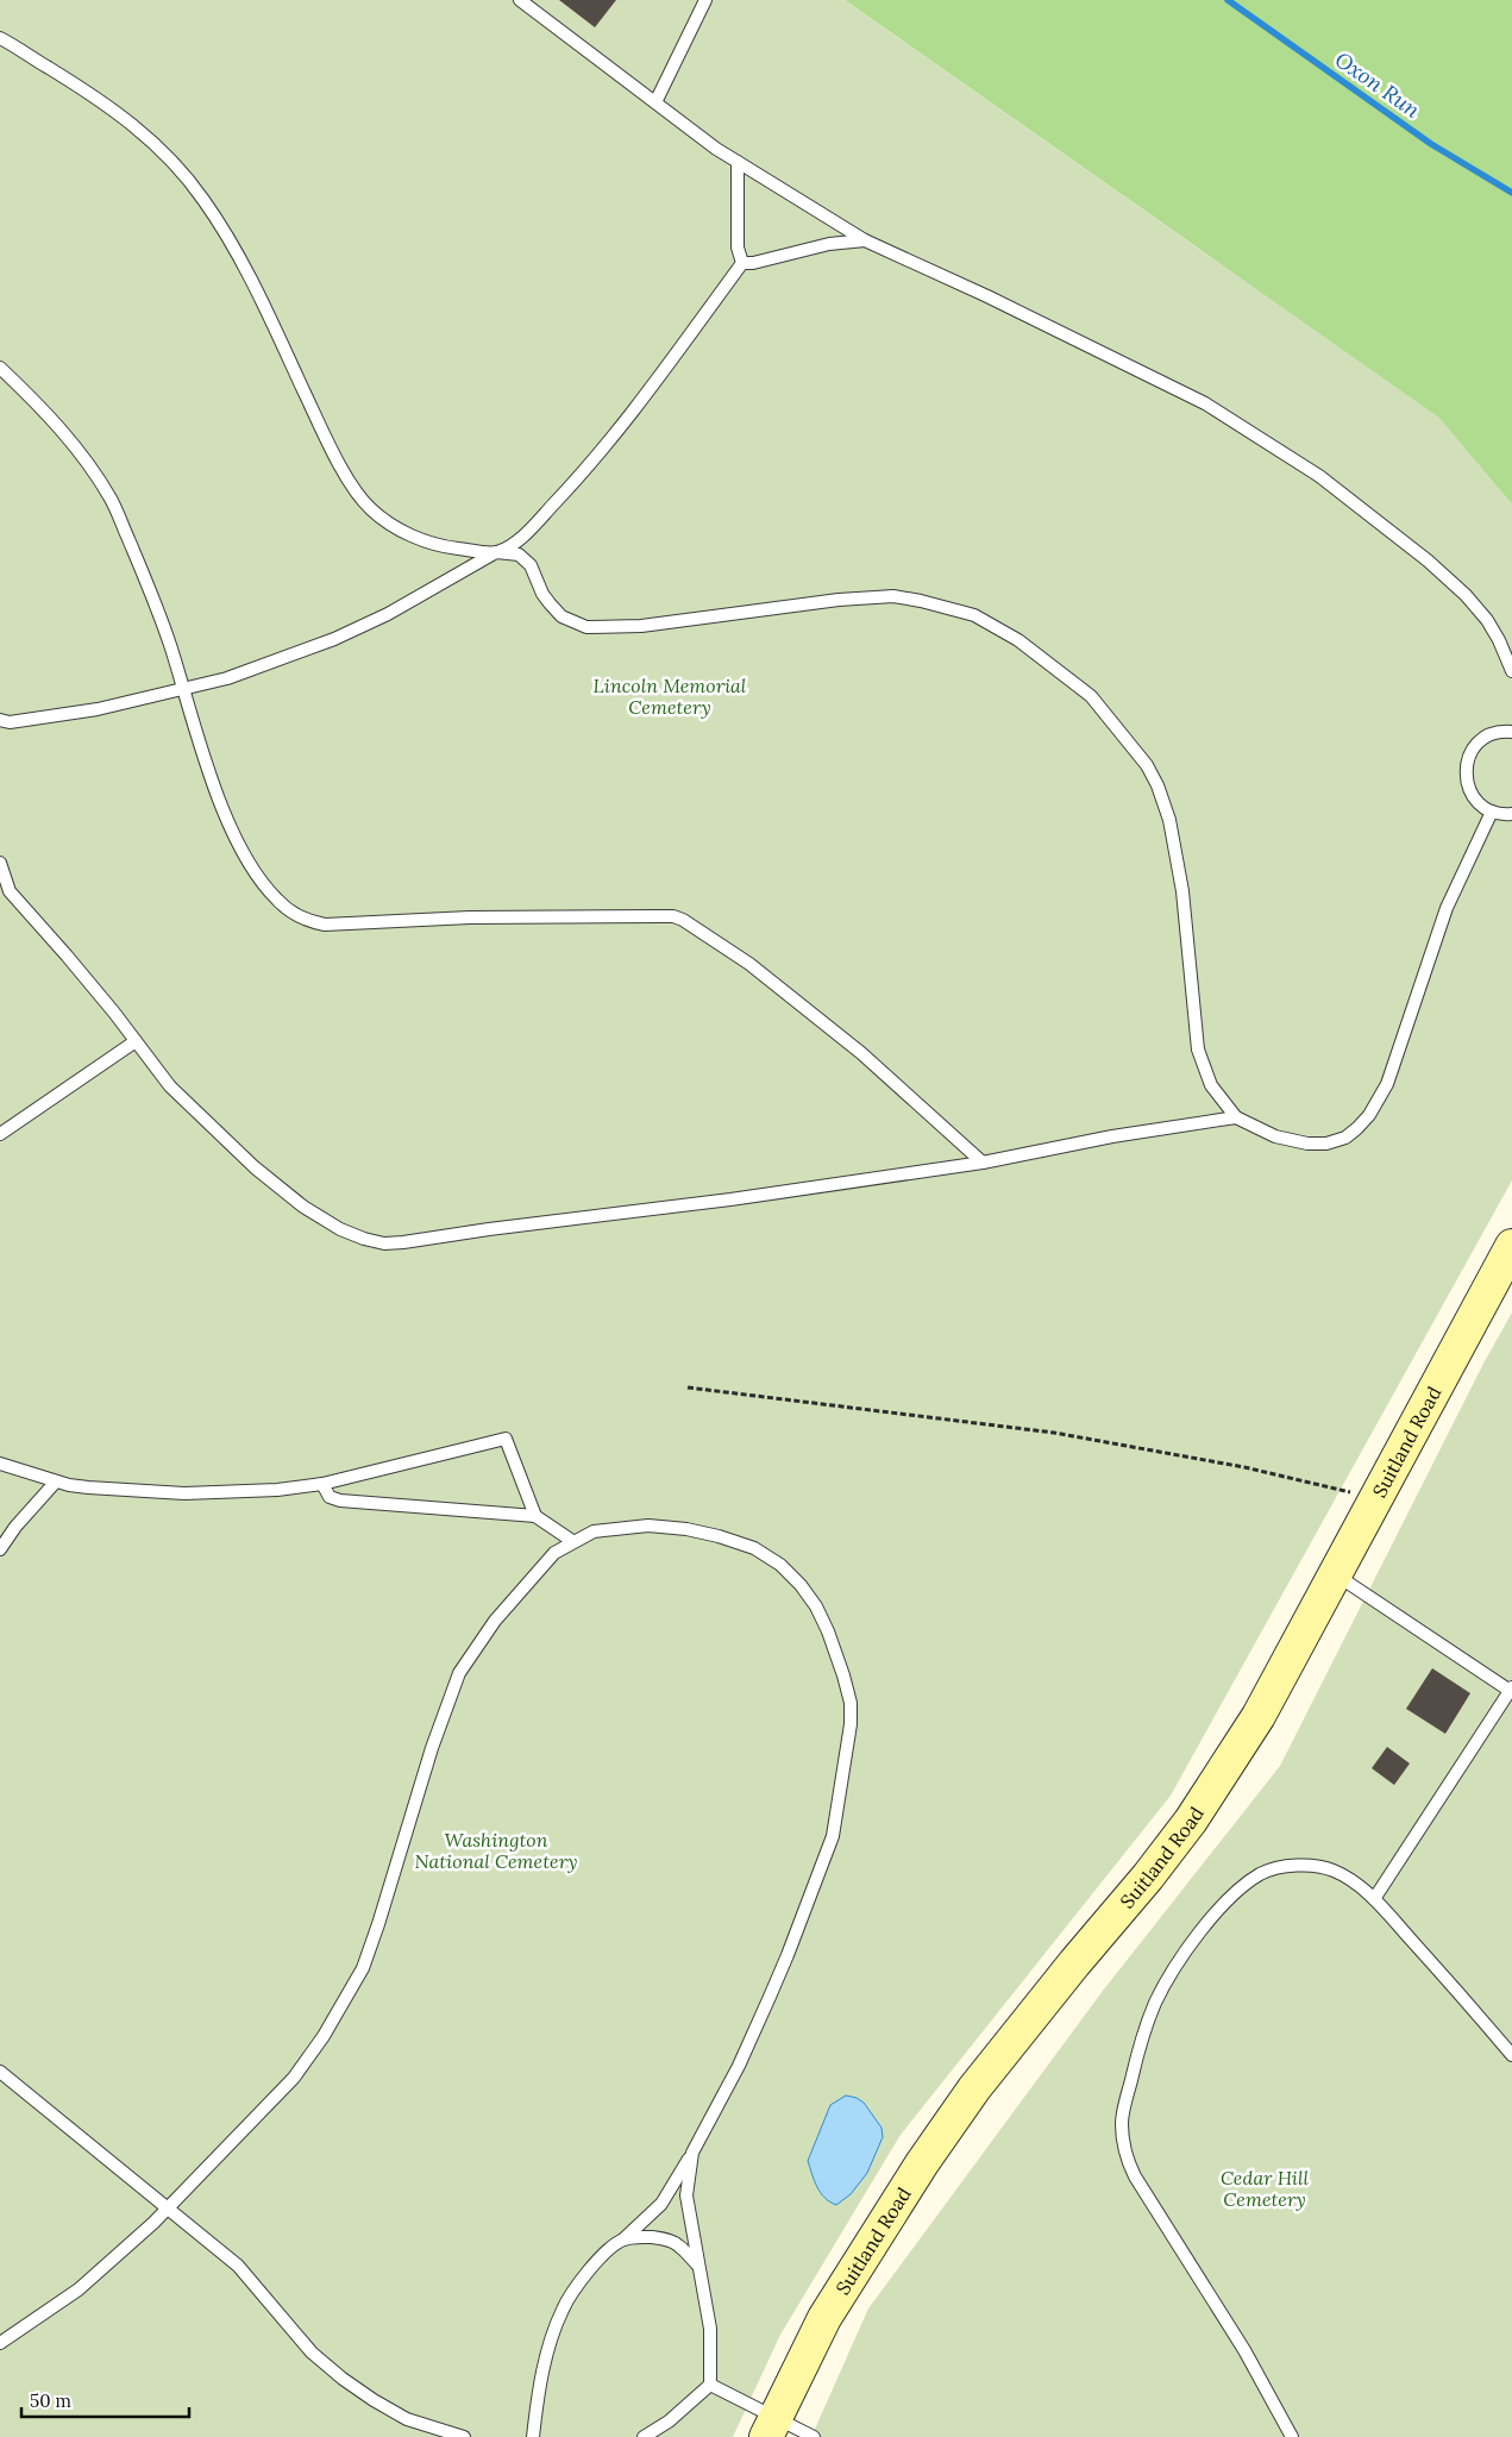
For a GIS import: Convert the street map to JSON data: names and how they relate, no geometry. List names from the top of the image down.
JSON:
{
  "streets": {
    "main road": ["Suitland Road"]
  },
  "water": ["Oxon Run"],
  "parks": ["Lincoln Memorial Cemetery", "Washington National Cemetery", "Cedar Hill Cemetery"],
  "scale_bar": "50 m"
}
